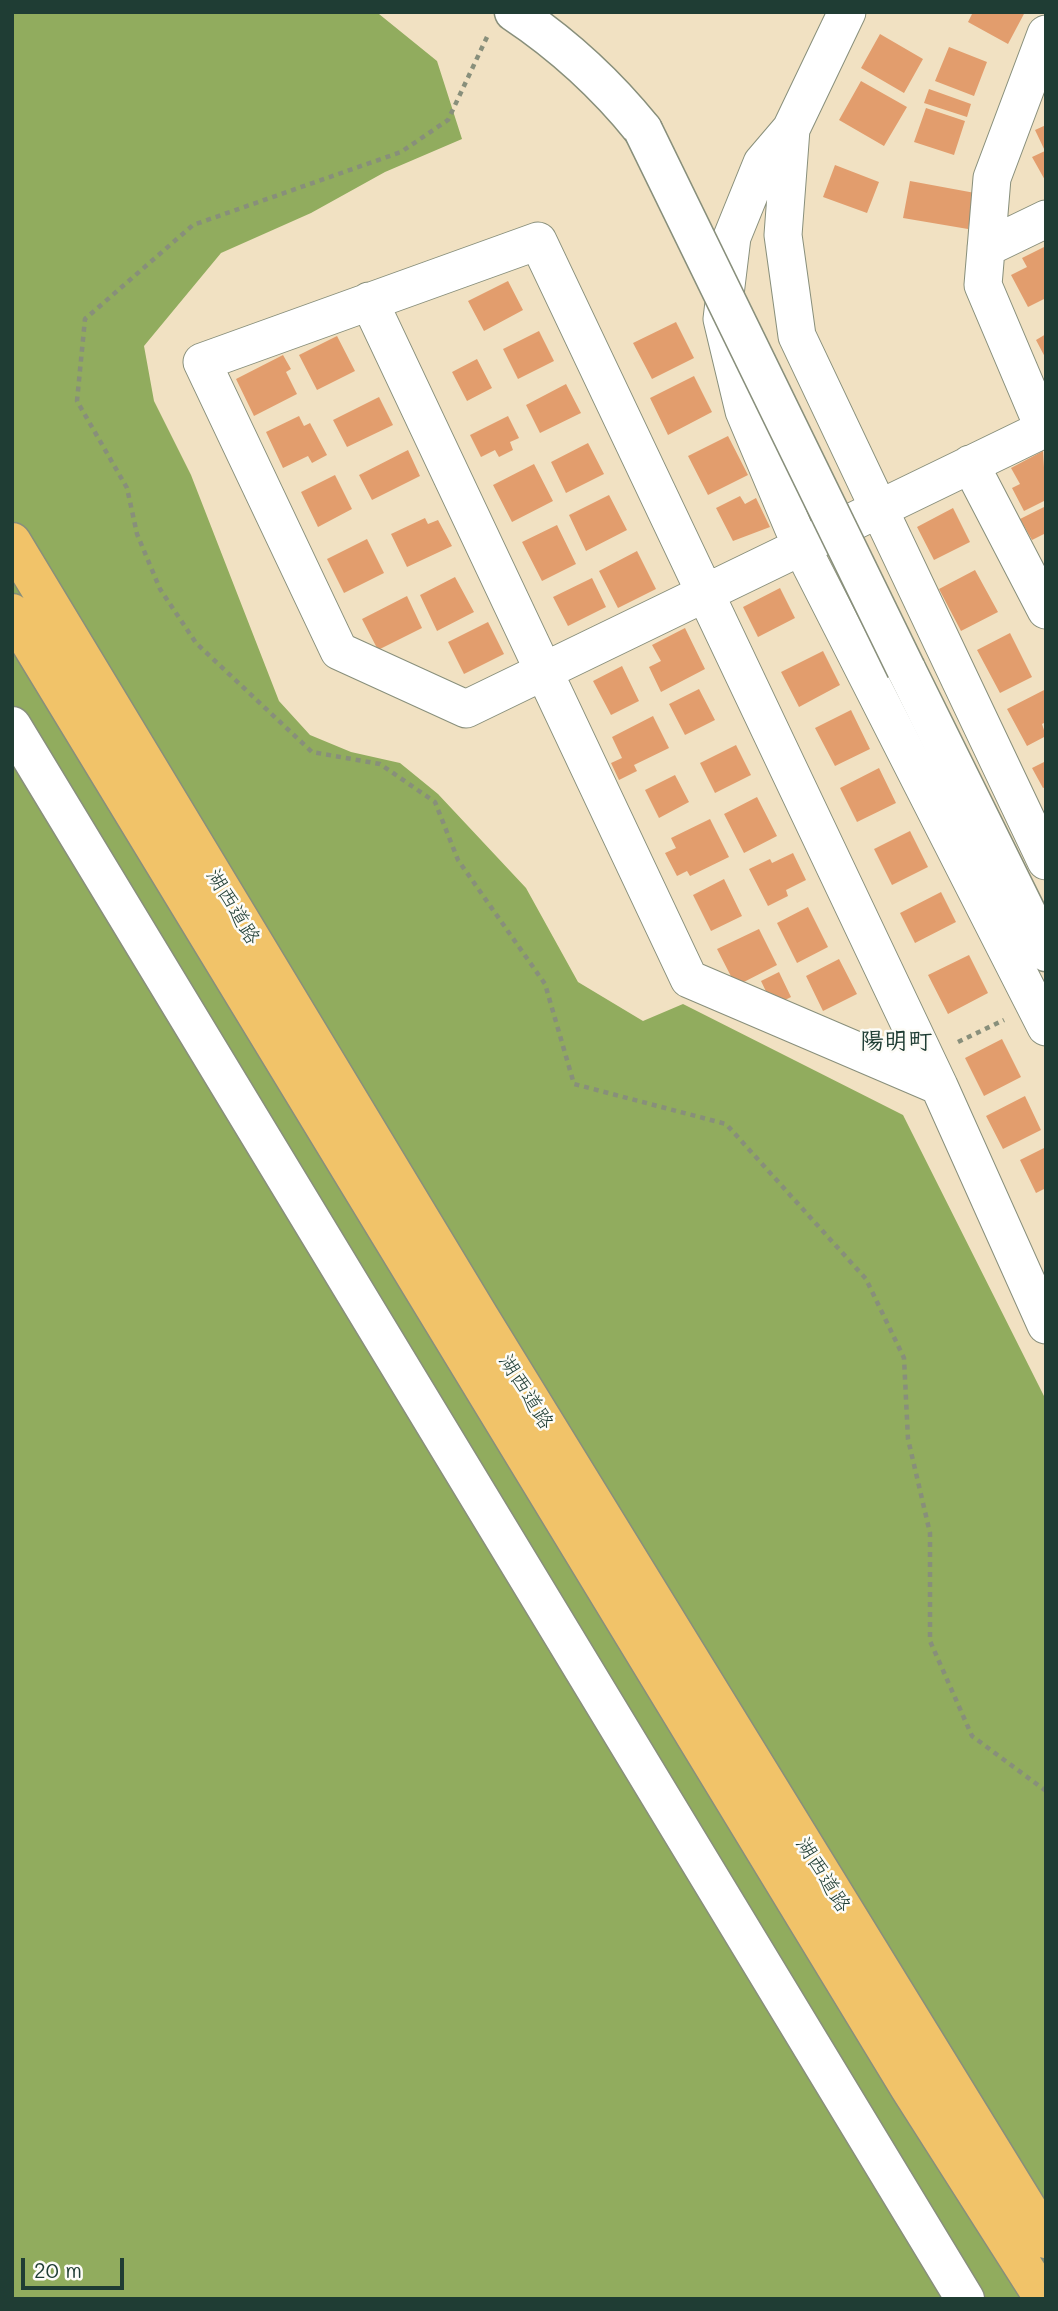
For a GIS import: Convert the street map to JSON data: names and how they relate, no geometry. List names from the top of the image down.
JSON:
{
  "streets": {
    "highway": ["湖西道路"]
  },
  "districts": ["陽明町"],
  "scale_bar": "20 m"
}
